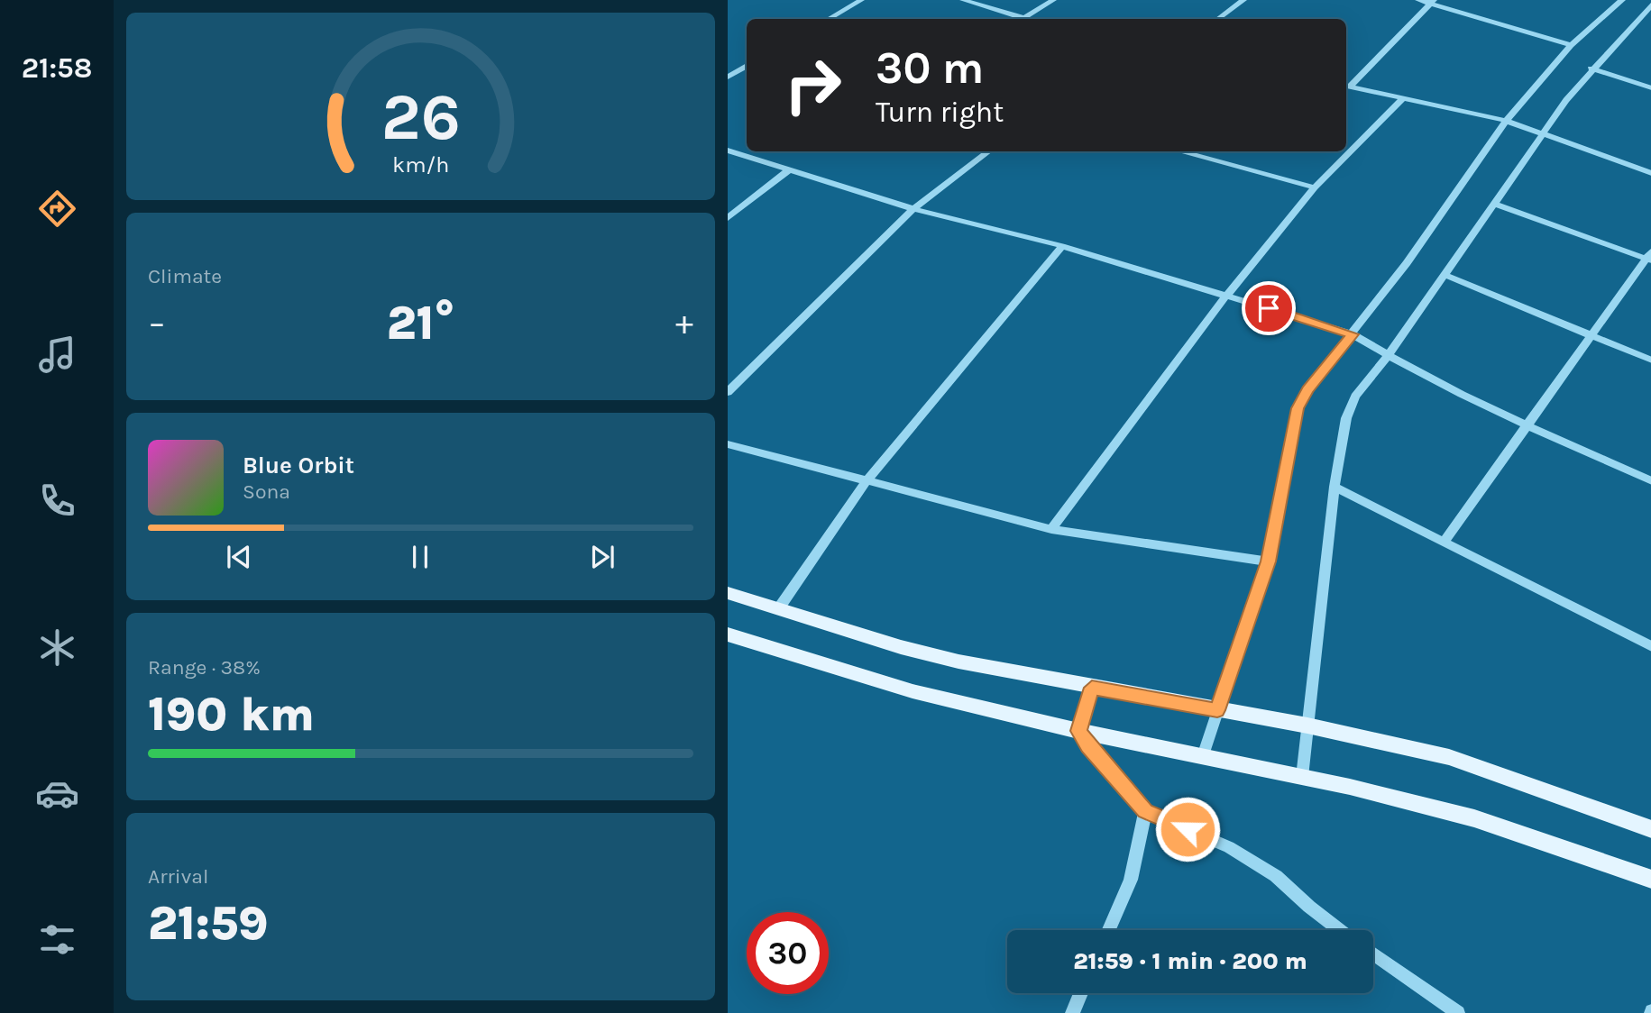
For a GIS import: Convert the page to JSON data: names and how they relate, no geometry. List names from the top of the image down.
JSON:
{
  "page": {
    "tabs": "21:58",
    "turn": ["30 m", "Turn right"],
    "tile": [
      "Climate",
      ["Range · 38%", "190 km"],
      ["Arrival", "21:59"]
    ],
    "heat": ["−", "21°", "+"],
    "song": ["Blue Orbit", "Sona"],
    "limit": "30",
    "trip": "21:59 · 1 min · 200 m",
    "gauge": ["26", "km/h"]
  }
}
